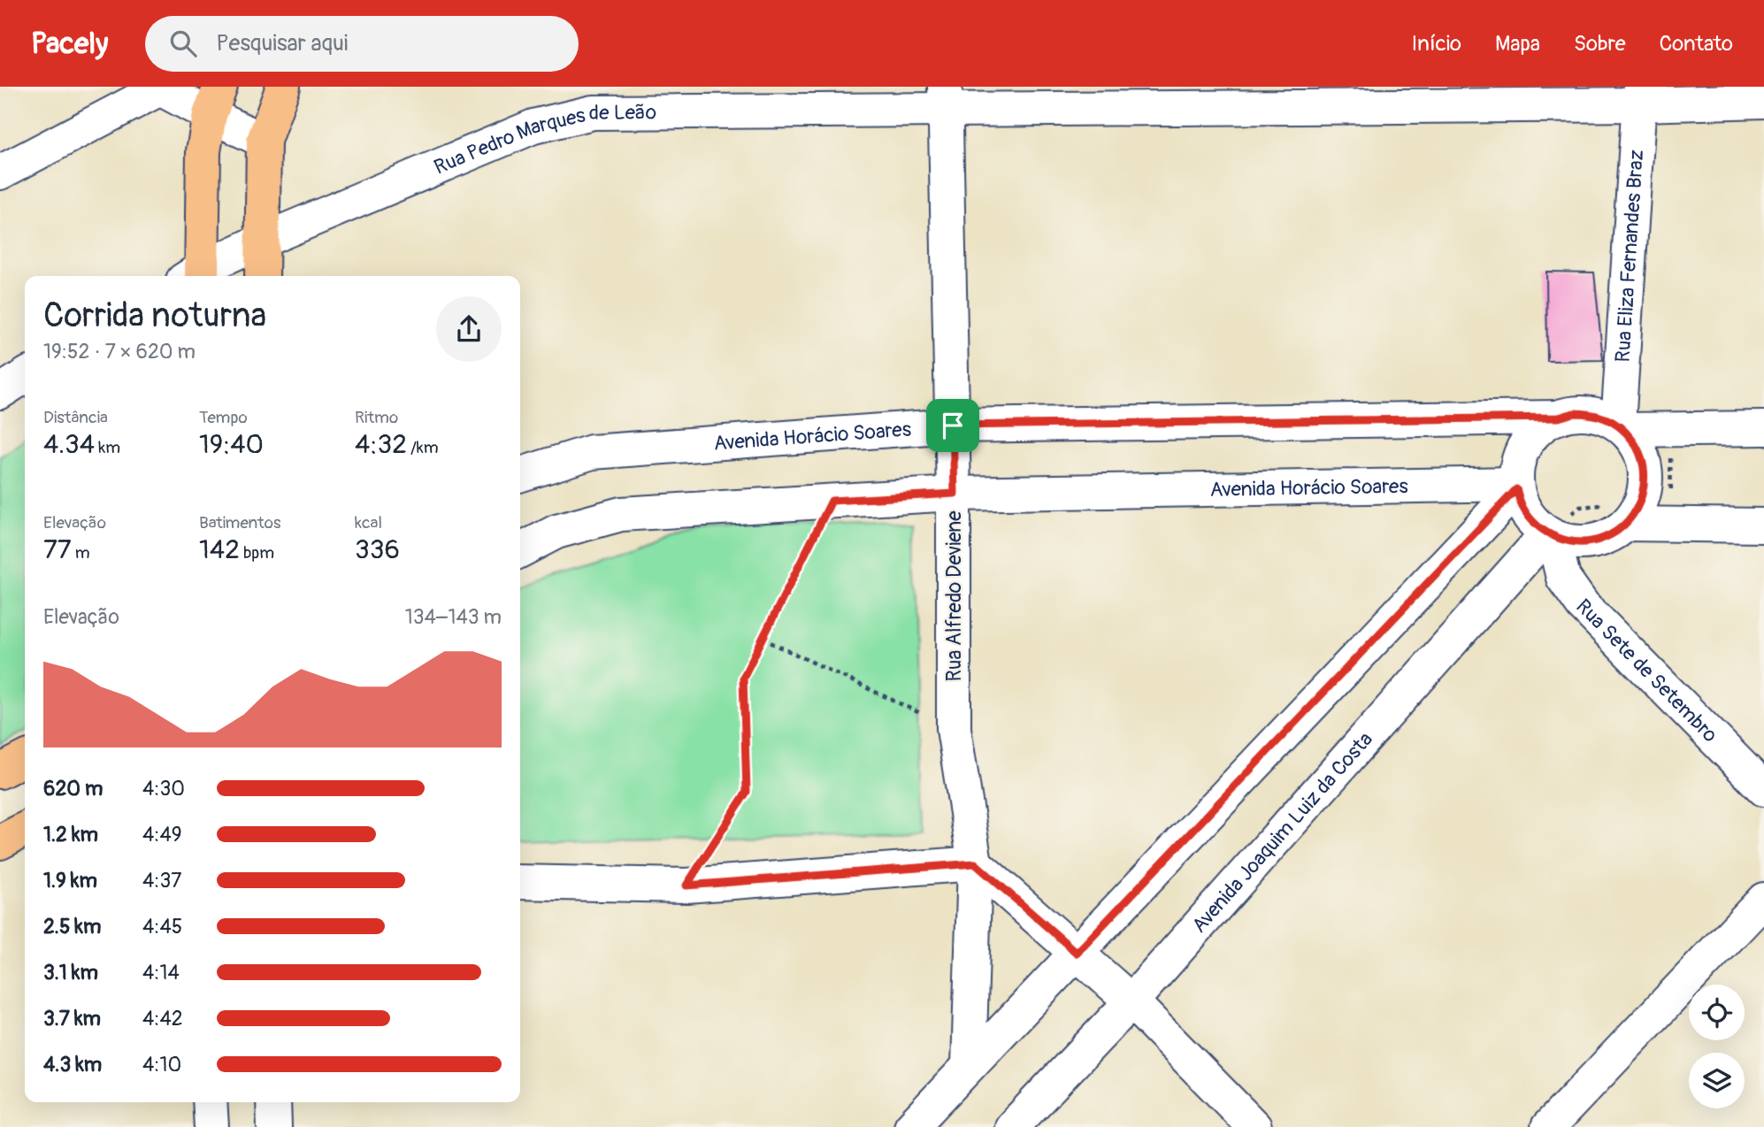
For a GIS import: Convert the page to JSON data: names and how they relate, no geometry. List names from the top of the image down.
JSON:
{
  "streets": {
    "street": [
      "Rua Pedro Marques de Leão",
      "Rua Eliza Fernandes Braz",
      "Avenida Horácio Soares",
      "Rua Alfredo Deviene",
      "Rua Sete de Setembro",
      "Avenida Joaquim Luiz da Costa"
    ]
  },
  "crossings": [
    ["Rua Pedro Marques de Leão", "Rua Eliza Fernandes Braz"],
    ["Rua Pedro Marques de Leão", "Rua Alfredo Deviene"],
    ["Rua Eliza Fernandes Braz", "Avenida Horácio Soares"],
    ["Rua Eliza Fernandes Braz", "Rua Sete de Setembro"],
    ["Rua Eliza Fernandes Braz", "Avenida Joaquim Luiz da Costa"],
    ["Avenida Horácio Soares", "Rua Alfredo Deviene"],
    ["Avenida Horácio Soares", "Rua Sete de Setembro"],
    ["Avenida Horácio Soares", "Avenida Joaquim Luiz da Costa"],
    ["Rua Sete de Setembro", "Avenida Joaquim Luiz da Costa"]
  ],
  "page": {
    "header": "Pacely",
    "search": "Pesquisar aqui",
    "nav": [
      "Início",
      "Mapa",
      "Sobre",
      "Contato"
    ],
    "heading": ["Corrida noturna", "19:52 · 7 × 620 m"],
    "stats": [
      ["Distância", "4.34 km"],
      ["Tempo", "19:40"],
      ["Ritmo", "4:32 /km"],
      ["Elevação", "77 m"],
      ["Batimentos", "142 bpm"],
      ["kcal", "336"]
    ],
    "chart": ["Elevação", "134–143 m"],
    "list": [
      {
        "name": "620 m",
        "note": "4:30"
      },
      {
        "name": "1.2 km",
        "note": "4:49"
      },
      {
        "name": "1.9 km",
        "note": "4:37"
      },
      {
        "name": "2.5 km",
        "note": "4:45"
      },
      {
        "name": "3.1 km",
        "note": "4:14"
      },
      {
        "name": "3.7 km",
        "note": "4:42"
      },
      {
        "name": "4.3 km",
        "note": "4:10"
      }
    ]
  }
}
